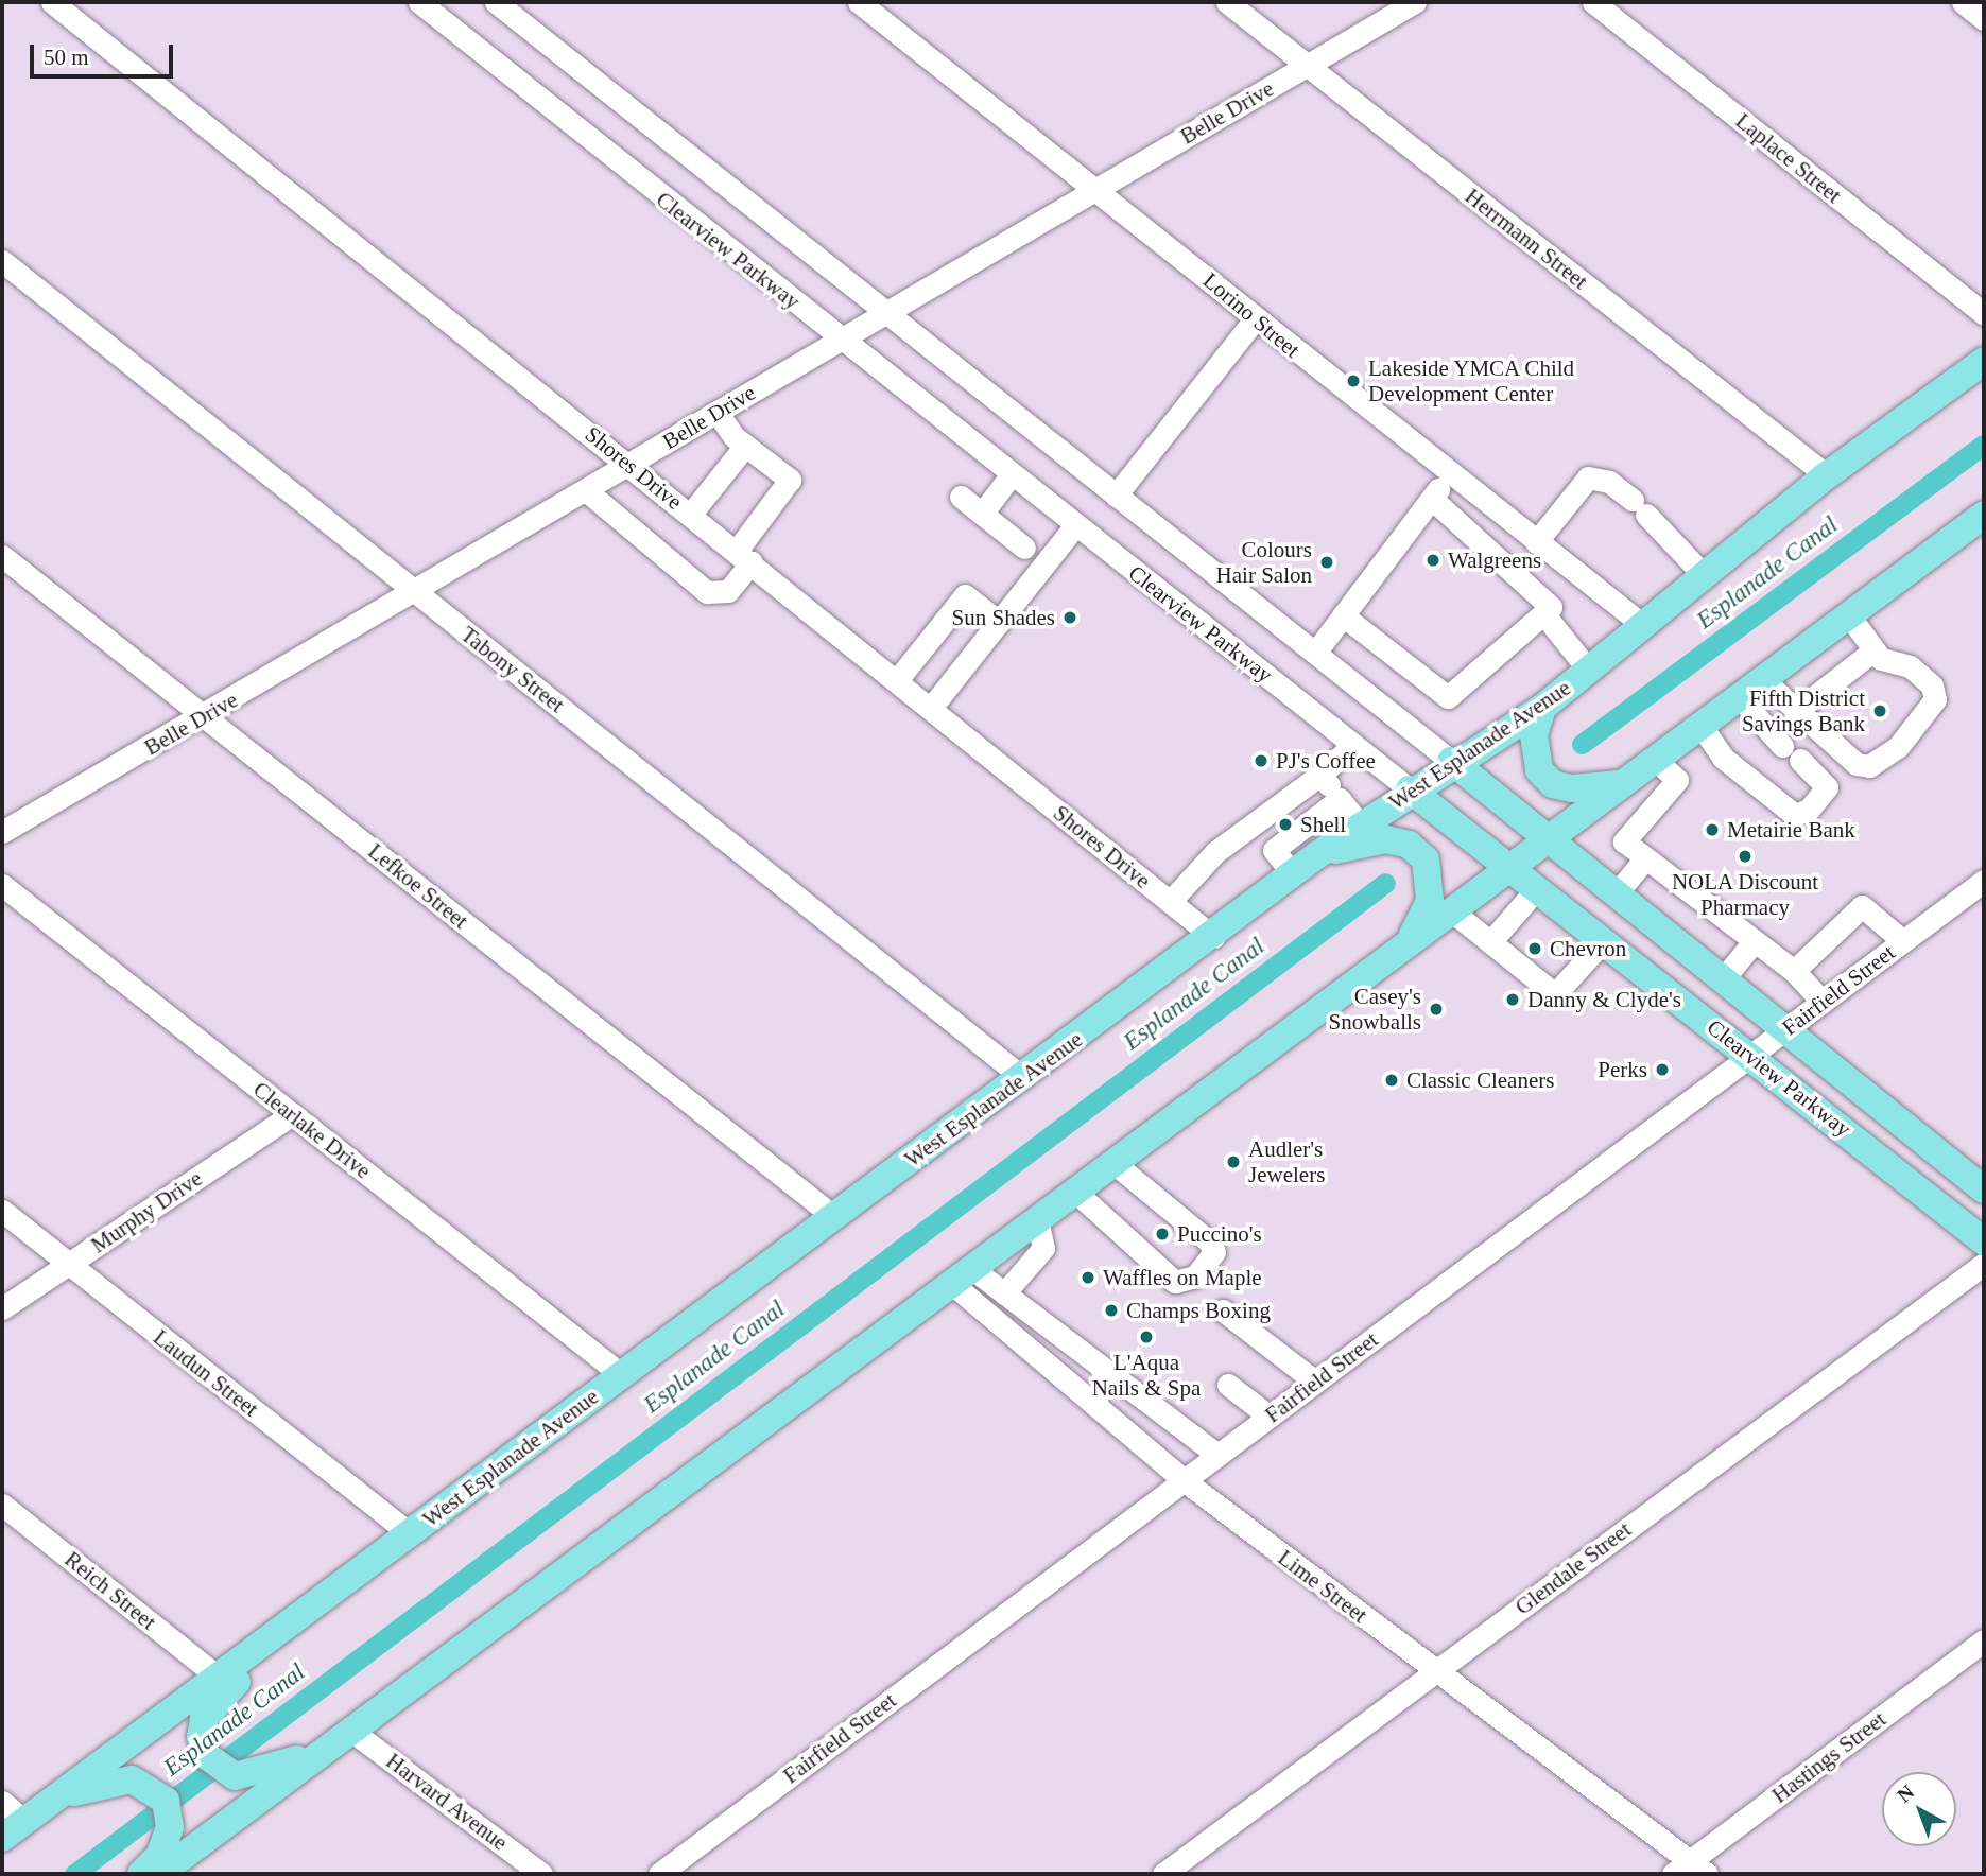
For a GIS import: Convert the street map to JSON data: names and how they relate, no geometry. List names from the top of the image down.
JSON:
{
  "streets": {
    "main road": ["Clearview Parkway", "West Esplanade Avenue"],
    "street": [
      "Belle Drive",
      "Laplace Street",
      "Herrmann Street",
      "Lorino Street",
      "Shores Drive",
      "Tabony Street",
      "Lefkoe Street",
      "Fairfield Street",
      "Clearlake Drive",
      "Murphy Drive",
      "Laudun Street",
      "Glendale Street",
      "Lime Street",
      "Reich Street",
      "Hastings Street",
      "Harvard Avenue"
    ]
  },
  "crossings": [
    ["Belle Drive", "Herrmann Street"],
    ["Belle Drive", "Clearview Parkway"],
    ["Belle Drive", "Lorino Street"],
    ["Belle Drive", "Shores Drive"],
    ["Belle Drive", "Tabony Street"],
    ["Belle Drive", "Lefkoe Street"],
    ["Herrmann Street", "West Esplanade Avenue"],
    ["Clearview Parkway", "West Esplanade Avenue"],
    ["Clearview Parkway", "Fairfield Street"],
    ["Lorino Street", "West Esplanade Avenue"],
    ["Shores Drive", "West Esplanade Avenue"],
    ["Tabony Street", "West Esplanade Avenue"],
    ["West Esplanade Avenue", "Lefkoe Street"],
    ["West Esplanade Avenue", "Clearlake Drive"],
    ["West Esplanade Avenue", "Laudun Street"],
    ["West Esplanade Avenue", "Reich Street"],
    ["Fairfield Street", "Lime Street"],
    ["Clearlake Drive", "Murphy Drive"],
    ["Murphy Drive", "Laudun Street"],
    ["Glendale Street", "Lime Street"],
    ["Lime Street", "Hastings Street"]
  ],
  "water": ["Esplanade Canal"],
  "places": [
    "Lakeside YMCA Child Development Center",
    "Walgreens",
    "Colours Hair Salon",
    "Sun Shades",
    "Fifth District Savings Bank",
    "PJ's Coffee",
    "Shell",
    "Metairie Bank",
    "NOLA Discount Pharmacy",
    "Chevron",
    "Danny & Clyde's",
    "Casey's Snowballs",
    "Perks",
    "Classic Cleaners",
    "Audler's Jewelers",
    "Puccino's",
    "Waffles on Maple",
    "Champs Boxing",
    "L'Aqua Nails & Spa"
  ],
  "scale_bar": "50 m",
  "north": "top left"
}
